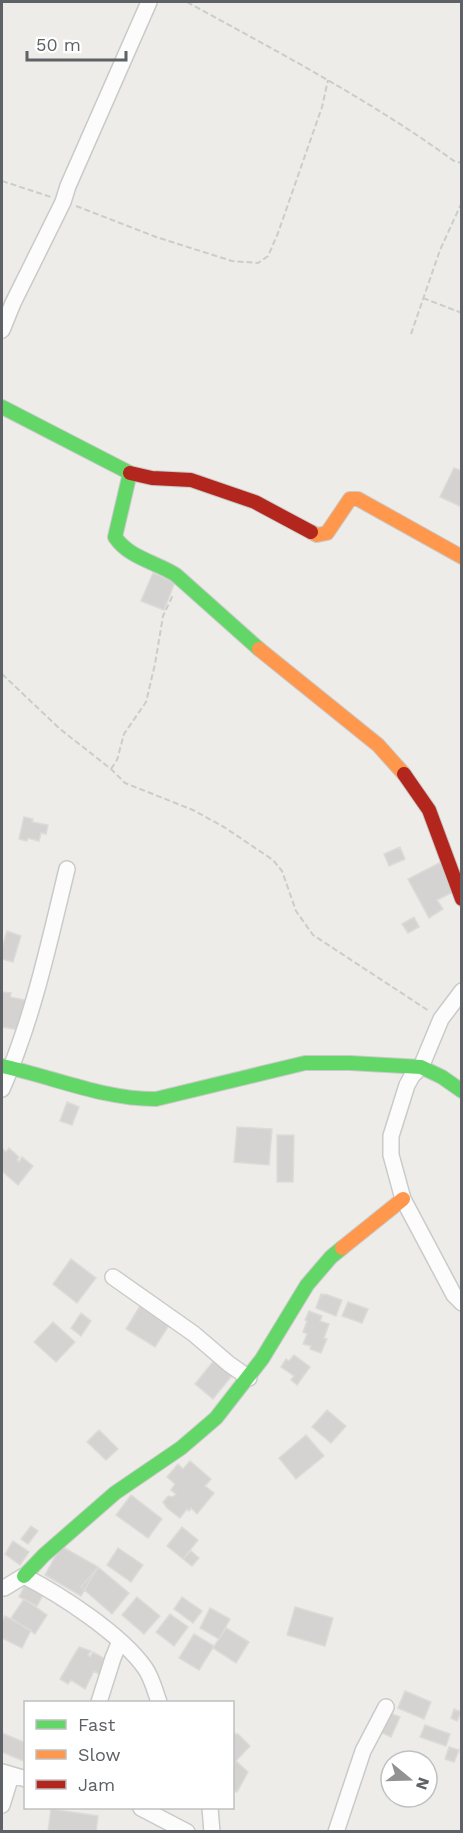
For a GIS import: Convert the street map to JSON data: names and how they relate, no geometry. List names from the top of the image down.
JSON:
{
  "legend": ["Fast", "Slow", "Jam"],
  "scale_bar": "50 m",
  "north": "right"
}
